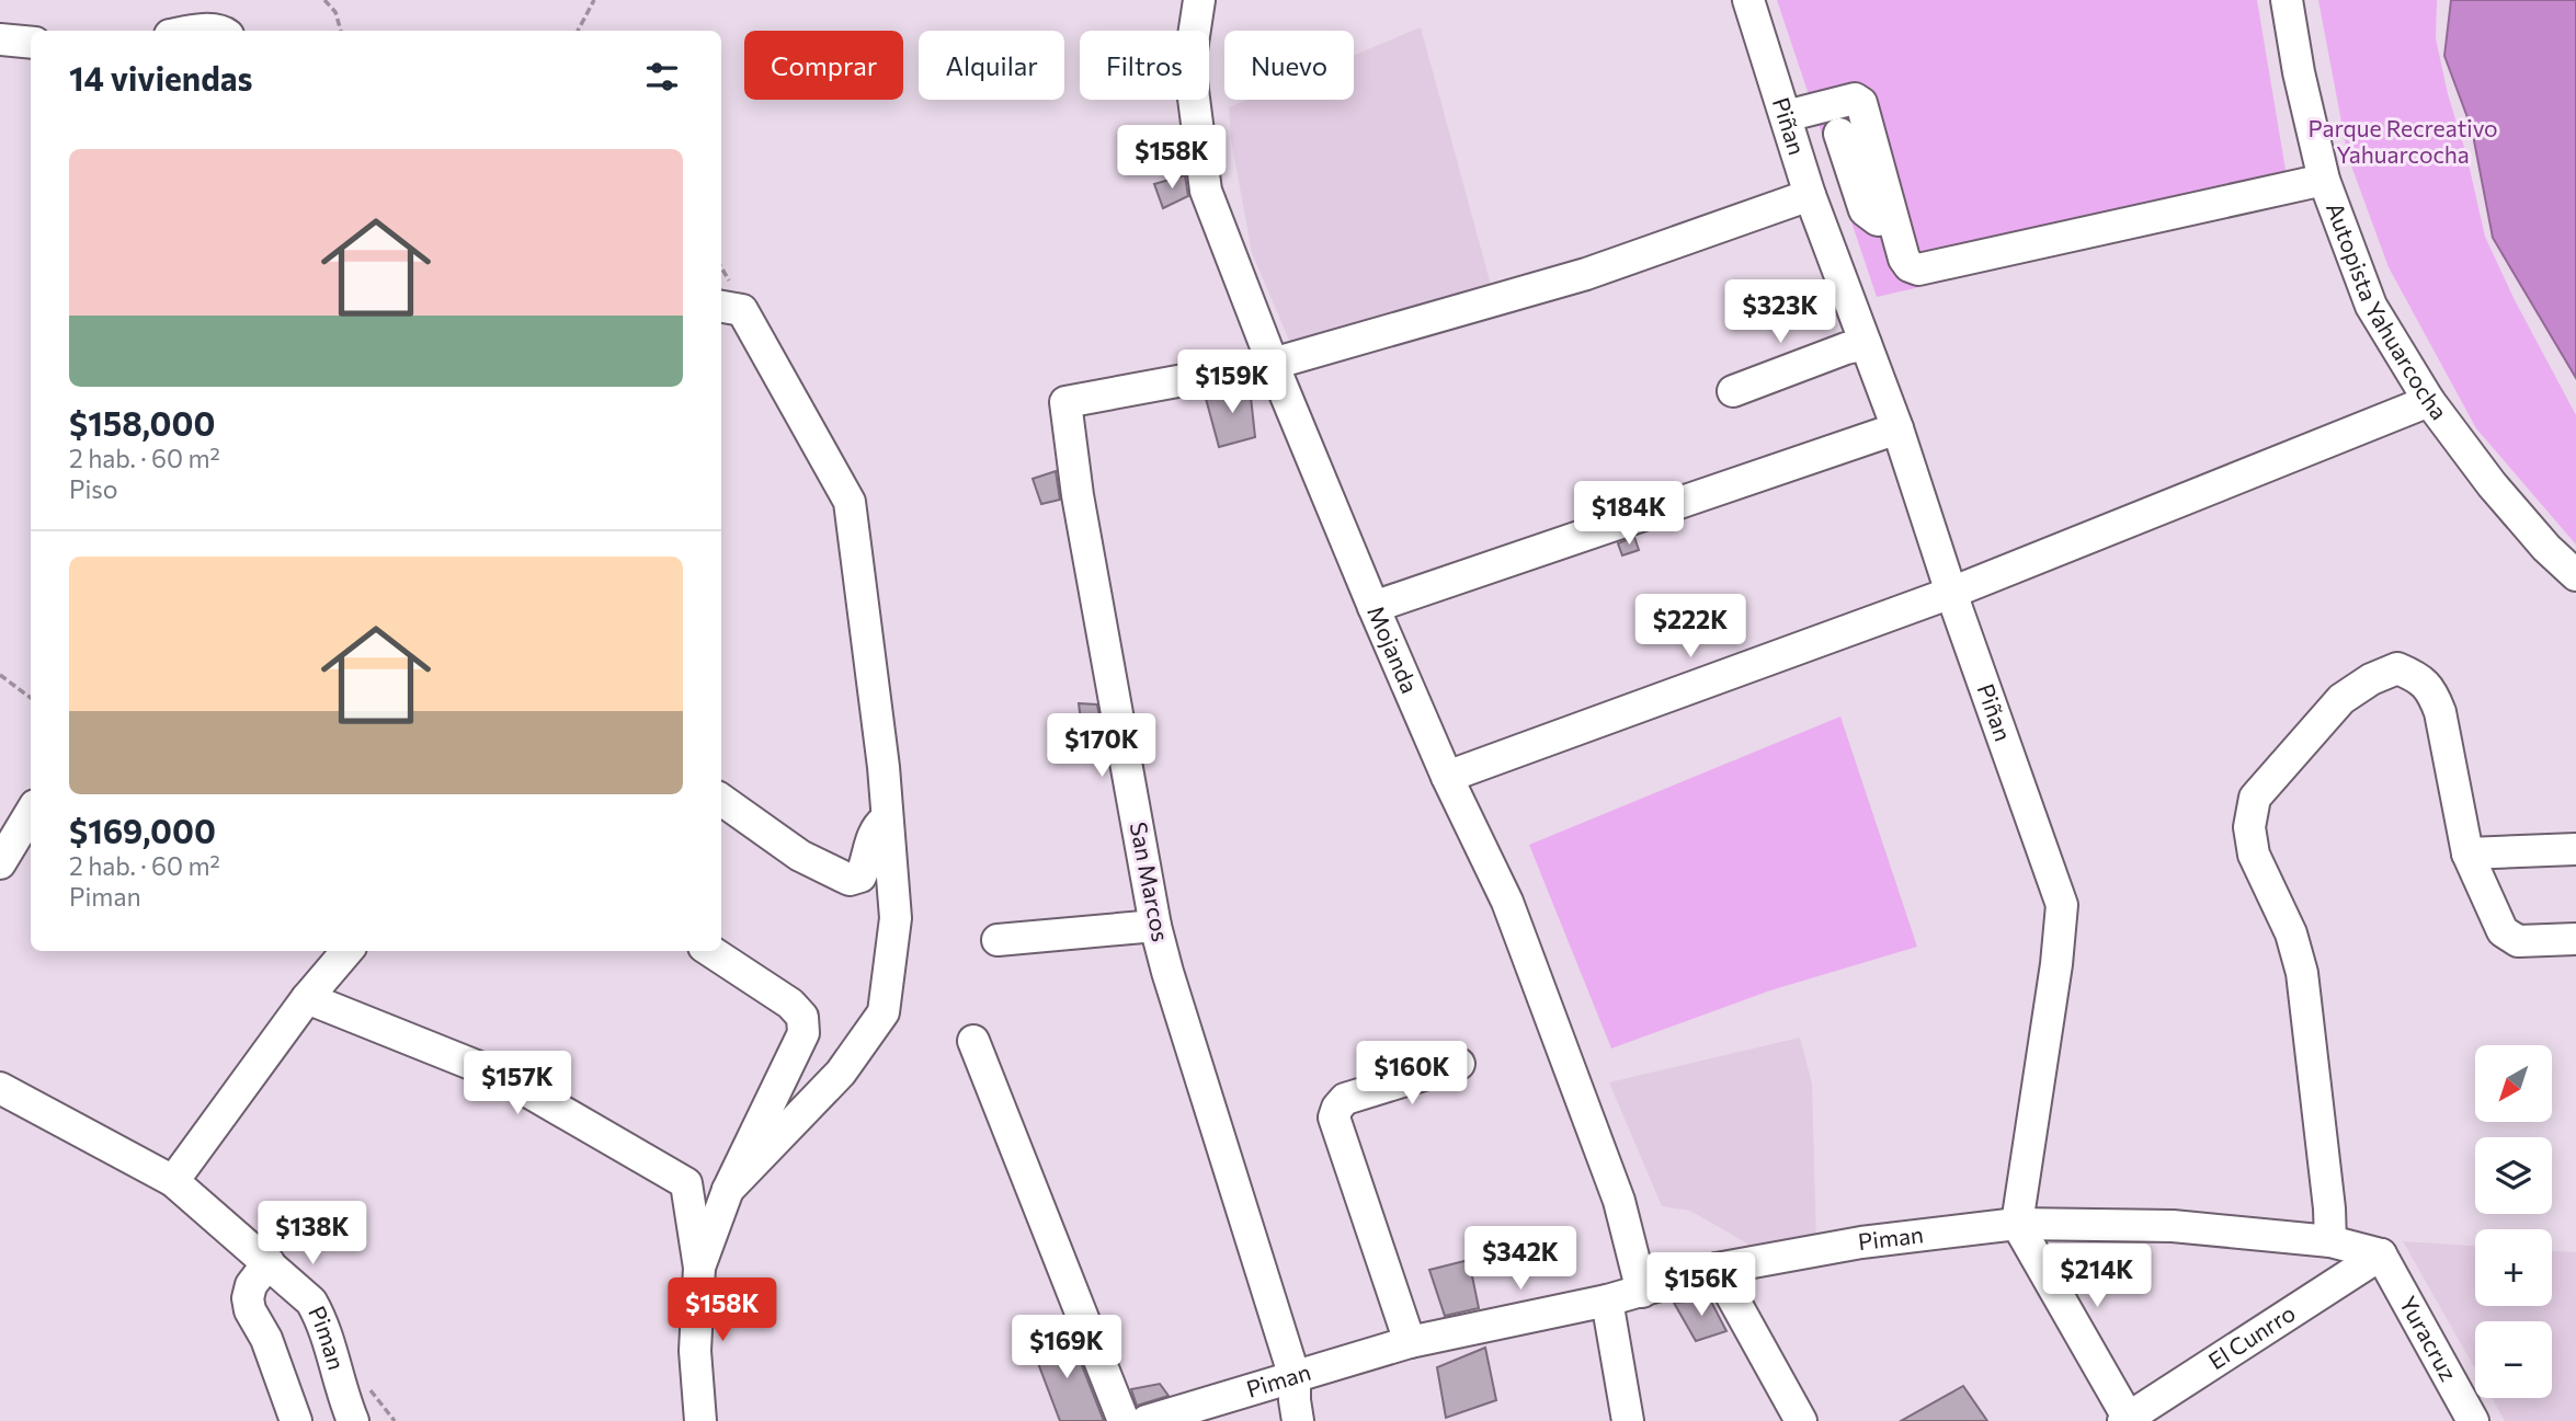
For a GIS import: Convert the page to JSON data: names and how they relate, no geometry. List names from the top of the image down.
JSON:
{
  "streets": {
    "street": [
      "Piñan",
      "Autopista Yahuarcocha",
      "Mojanda",
      "San Marcos",
      "Piman",
      "El Cunrro",
      "Yuracruz"
    ]
  },
  "crossings": [
    ["Piñan", "Piman"],
    ["Mojanda", "San Marcos"],
    ["Mojanda", "Piman"],
    ["San Marcos", "Piman"],
    ["Piman", "El Cunrro"],
    ["Piman", "Yuracruz"],
    ["El Cunrro", "Yuracruz"]
  ],
  "parks": ["Parque Recreativo Yahuarcocha"],
  "north": "bottom left",
  "page": {
    "chip": [
      "Comprar",
      "Alquilar",
      "Filtros",
      "Nuevo"
    ],
    "heading": "14 viviendas",
    "list": [
      {
        "name": "$158,000",
        "note": "2 hab. · 60 m² · Piso"
      },
      {
        "name": "$169,000",
        "note": "2 hab. · 60 m² · Piman"
      }
    ],
    "price": [
      "$158K",
      "$323K",
      "$159K",
      "$184K",
      "$222K",
      "$170K",
      "$160K",
      "$157K",
      "$138K",
      "$342K",
      "$214K",
      "$156K",
      "$158K",
      "$169K"
    ],
    "map_buttons": ["+", "−"]
  }
}
